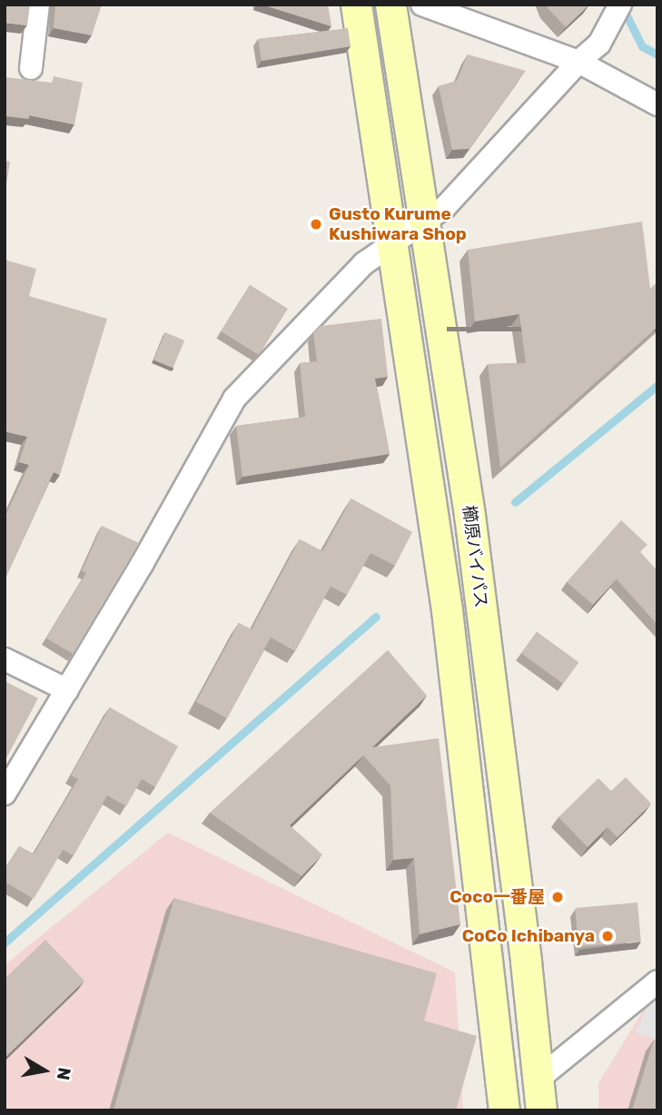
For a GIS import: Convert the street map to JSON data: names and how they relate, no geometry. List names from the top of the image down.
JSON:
{
  "streets": {
    "street": ["櫛原バイパス"]
  },
  "places": ["Gusto Kurume Kushiwara Shop", "Coco一番屋", "CoCo Ichibanya"],
  "north": "right"
}
